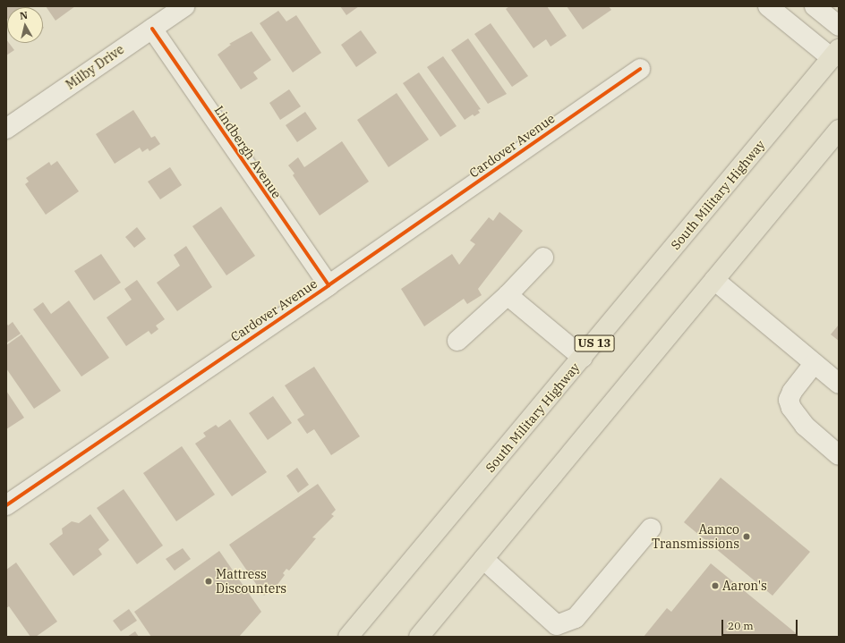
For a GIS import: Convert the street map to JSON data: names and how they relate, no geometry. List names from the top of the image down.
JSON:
{
  "streets": {
    "main road": ["South Military Highway", "US 13"],
    "street": ["Milby Drive", "Cardover Avenue", "Lindbergh Avenue"]
  },
  "crossings": [
    ["Milby Drive", "Lindbergh Avenue"],
    ["Cardover Avenue", "Lindbergh Avenue"]
  ],
  "places": ["Aamco Transmissions", "Mattress Discounters", "Aaron's"],
  "scale_bar": "20 m",
  "north": "top"
}
